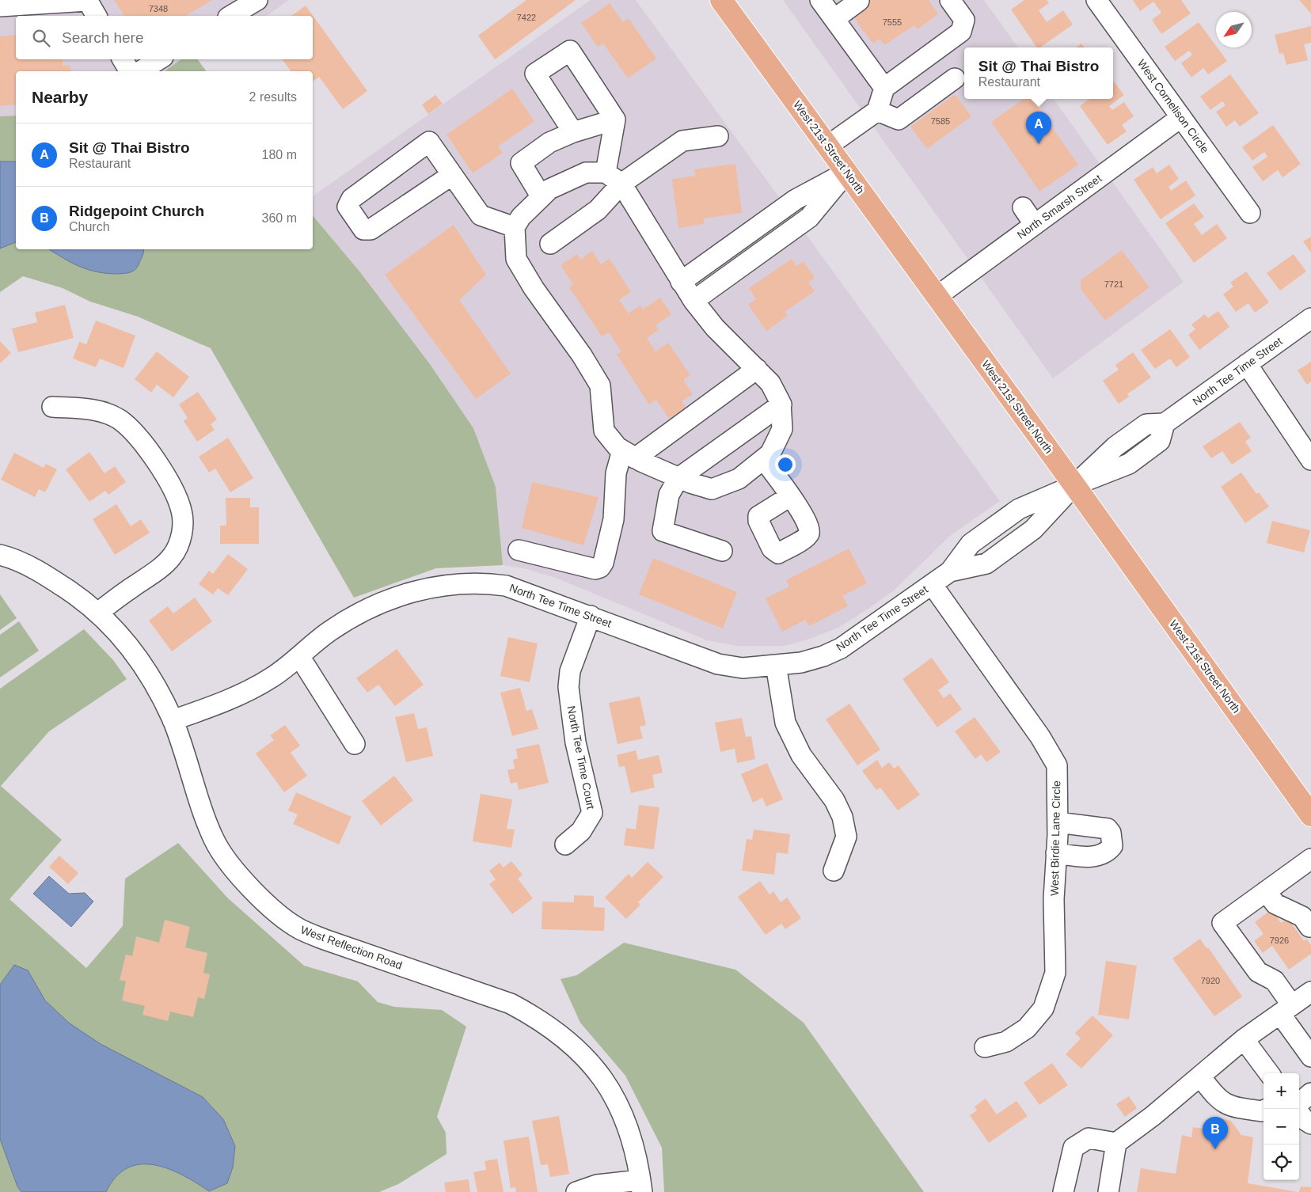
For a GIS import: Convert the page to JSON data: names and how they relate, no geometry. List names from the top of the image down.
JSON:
{
  "streets": {
    "main road": ["West 21st Street North"],
    "street": [
      "West Cornelison Circle",
      "North Smarsh Street",
      "North Tee Time Street",
      "North Tee Time Court",
      "West Birdie Lane Circle",
      "West Reflection Road"
    ]
  },
  "crossings": [
    ["West Cornelison Circle", "North Smarsh Street"],
    ["West 21st Street North", "North Smarsh Street"],
    ["West 21st Street North", "North Tee Time Street"],
    ["North Tee Time Street", "North Tee Time Court"],
    ["North Tee Time Street", "West Birdie Lane Circle"],
    ["North Tee Time Street", "West Reflection Road"]
  ],
  "house_numbers": [
    "7348",
    "7422",
    "7555",
    "7585",
    "7721",
    "7926",
    "7920"
  ],
  "north": "bottom left",
  "page": {
    "search": "Search here",
    "popup": ["Sit @ Thai Bistro", "Restaurant"],
    "heading": ["Nearby", "2 results"],
    "pins": ["A", "B"],
    "list": [
      {
        "mark": "A",
        "name": "Sit @ Thai Bistro",
        "note": "Restaurant",
        "value": "180 m"
      },
      {
        "mark": "B",
        "name": "Ridgepoint Church",
        "note": "Church",
        "value": "360 m"
      }
    ],
    "map_buttons": ["+", "−"]
  }
}
